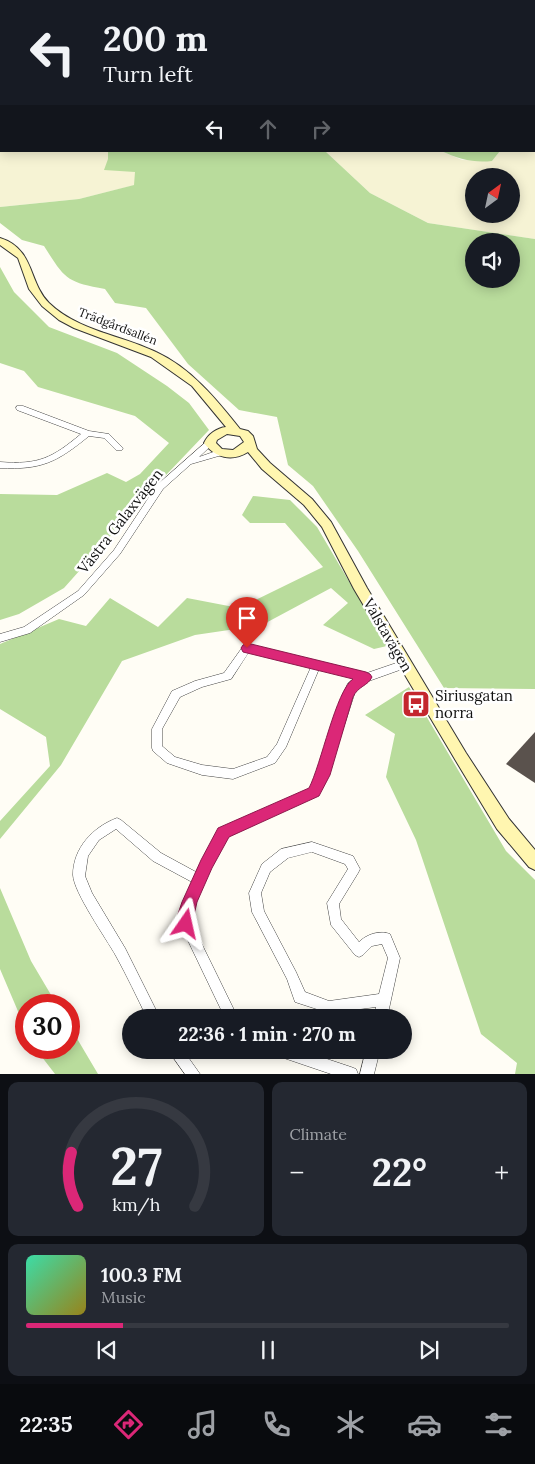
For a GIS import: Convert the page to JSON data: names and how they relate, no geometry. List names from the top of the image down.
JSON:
{
  "streets": {
    "street": ["Trädgårdsallén", "Västra Galaxvägen", "Valstavägen"]
  },
  "crossings": [
    ["Trädgårdsallén", "Västra Galaxvägen"],
    ["Trädgårdsallén", "Valstavägen"],
    ["Västra Galaxvägen", "Valstavägen"]
  ],
  "places": {
    "bus stop": ["Siriusgatan norra"]
  },
  "north": "top right",
  "page": {
    "turn": ["200 m", "Turn left"],
    "limit": "30",
    "trip": "22:36 · 1 min · 270 m",
    "tile": "Climate",
    "heat": ["−", "22°", "+"],
    "song": ["100.3 FM", "Music"],
    "tabs": "22:35",
    "gauge": ["27", "km/h"]
  }
}
